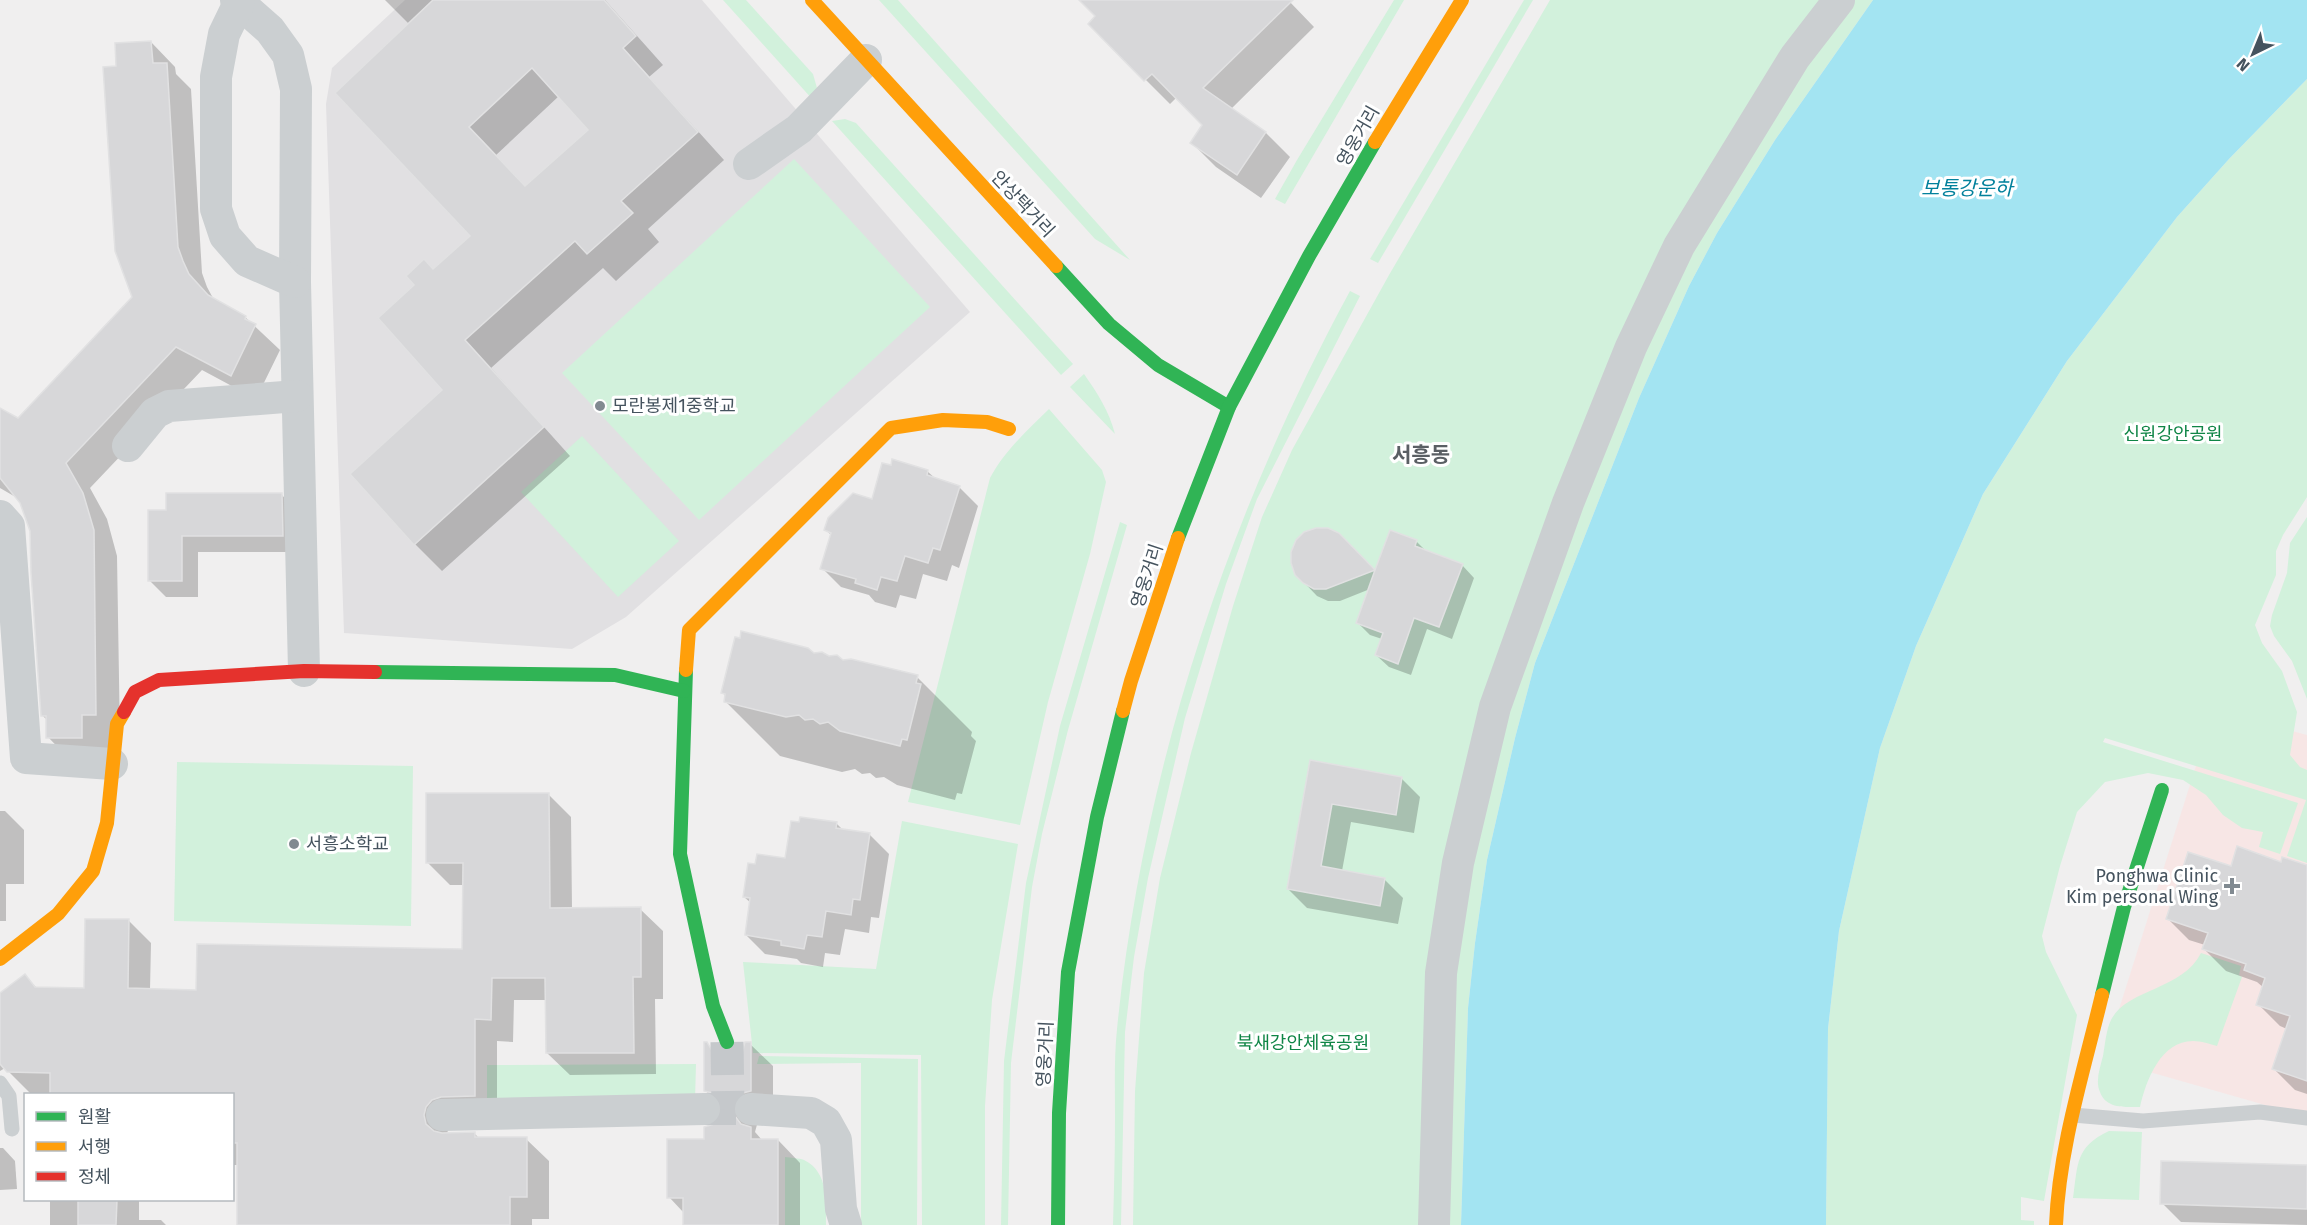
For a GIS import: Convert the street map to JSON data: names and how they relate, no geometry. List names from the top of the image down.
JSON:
{
  "streets": {
    "street": ["영웅거리", "안상택거리"]
  },
  "crossings": [
    ["영웅거리", "안상택거리"]
  ],
  "districts": ["서흥동"],
  "water": ["보통강운하"],
  "parks": ["신원강안공원", "북새강안체육공원"],
  "places": {
    "other": ["모란봉제1중학교", "서흥소학교"],
    "health": ["Ponghwa Clinic Kim personal Wing"]
  },
  "legend": ["원활", "서행", "정체"],
  "north": "bottom left"
}
